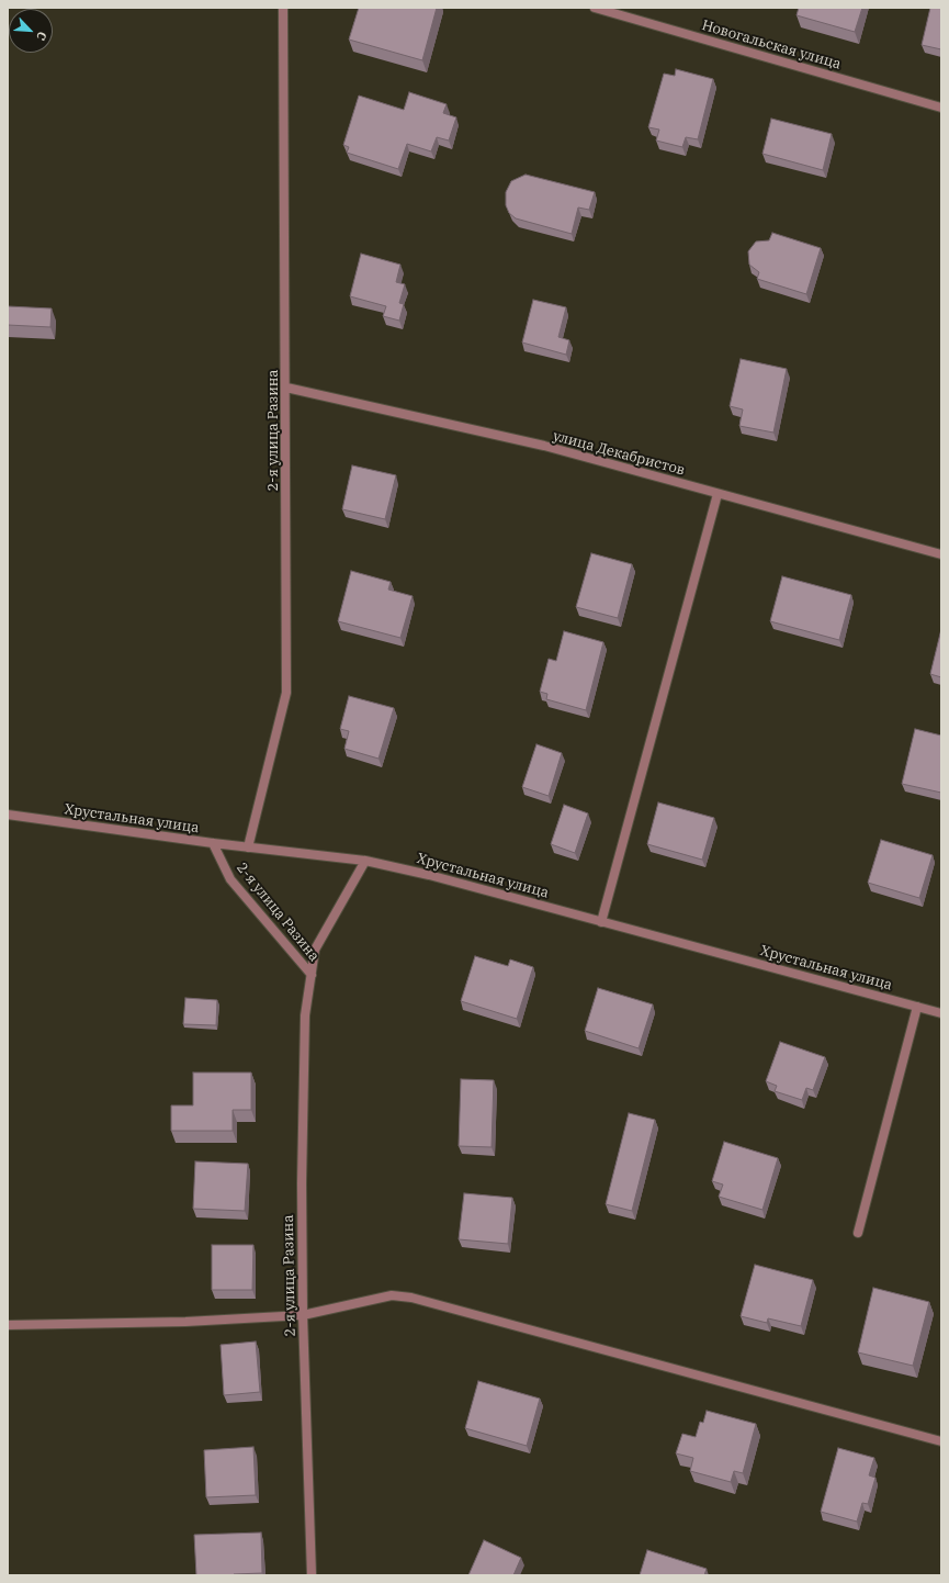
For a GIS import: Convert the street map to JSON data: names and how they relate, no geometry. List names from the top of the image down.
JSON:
{
  "streets": {
    "street": [
      "Новогальская улица",
      "2-я улица Разина",
      "улица Декабристов",
      "Хрустальная улица"
    ]
  },
  "crossings": [
    ["2-я улица Разина", "улица Декабристов"],
    ["2-я улица Разина", "Хрустальная улица"]
  ],
  "north": "bottom right"
}
